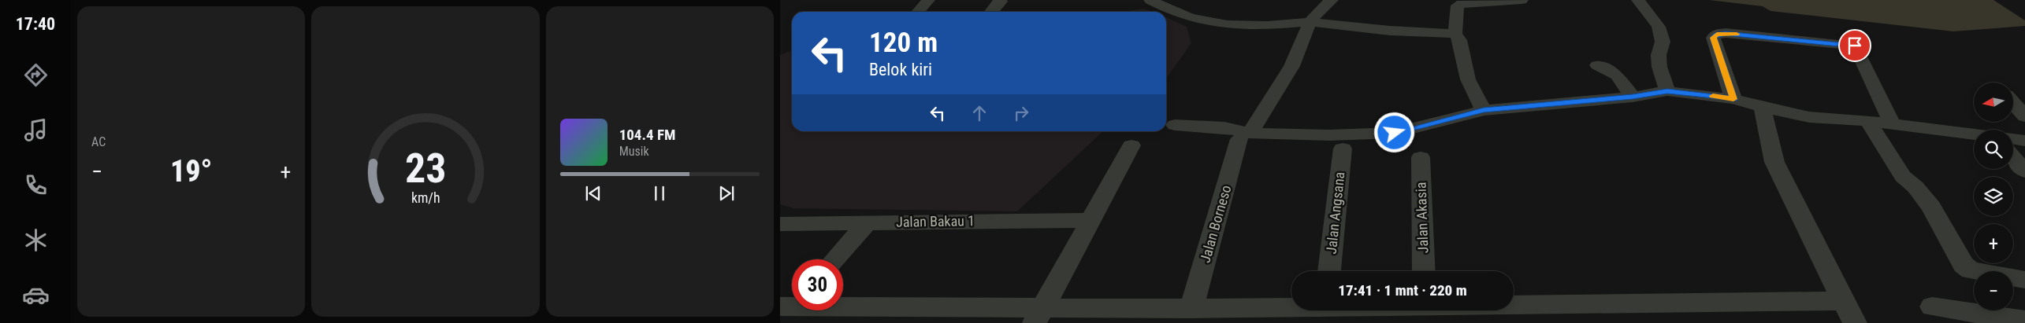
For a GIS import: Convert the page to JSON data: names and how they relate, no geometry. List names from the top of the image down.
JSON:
{
  "streets": {
    "street": [
      "Jalan Angsana",
      "Jalan Akasia",
      "Jalan Bakau 1",
      "Jalan Borneso"
    ]
  },
  "north": "left",
  "page": {
    "tabs": "17:40",
    "tile": "AC",
    "turn": ["120 m", "Belok kiri"],
    "map_buttons": ["+", "−"],
    "song": ["104.4 FM", "Musik"],
    "heat": ["−", "19°", "+"],
    "limit": "30",
    "trip": "17:41 · 1 mnt · 220 m",
    "gauge": ["23", "km/h"]
  }
}
